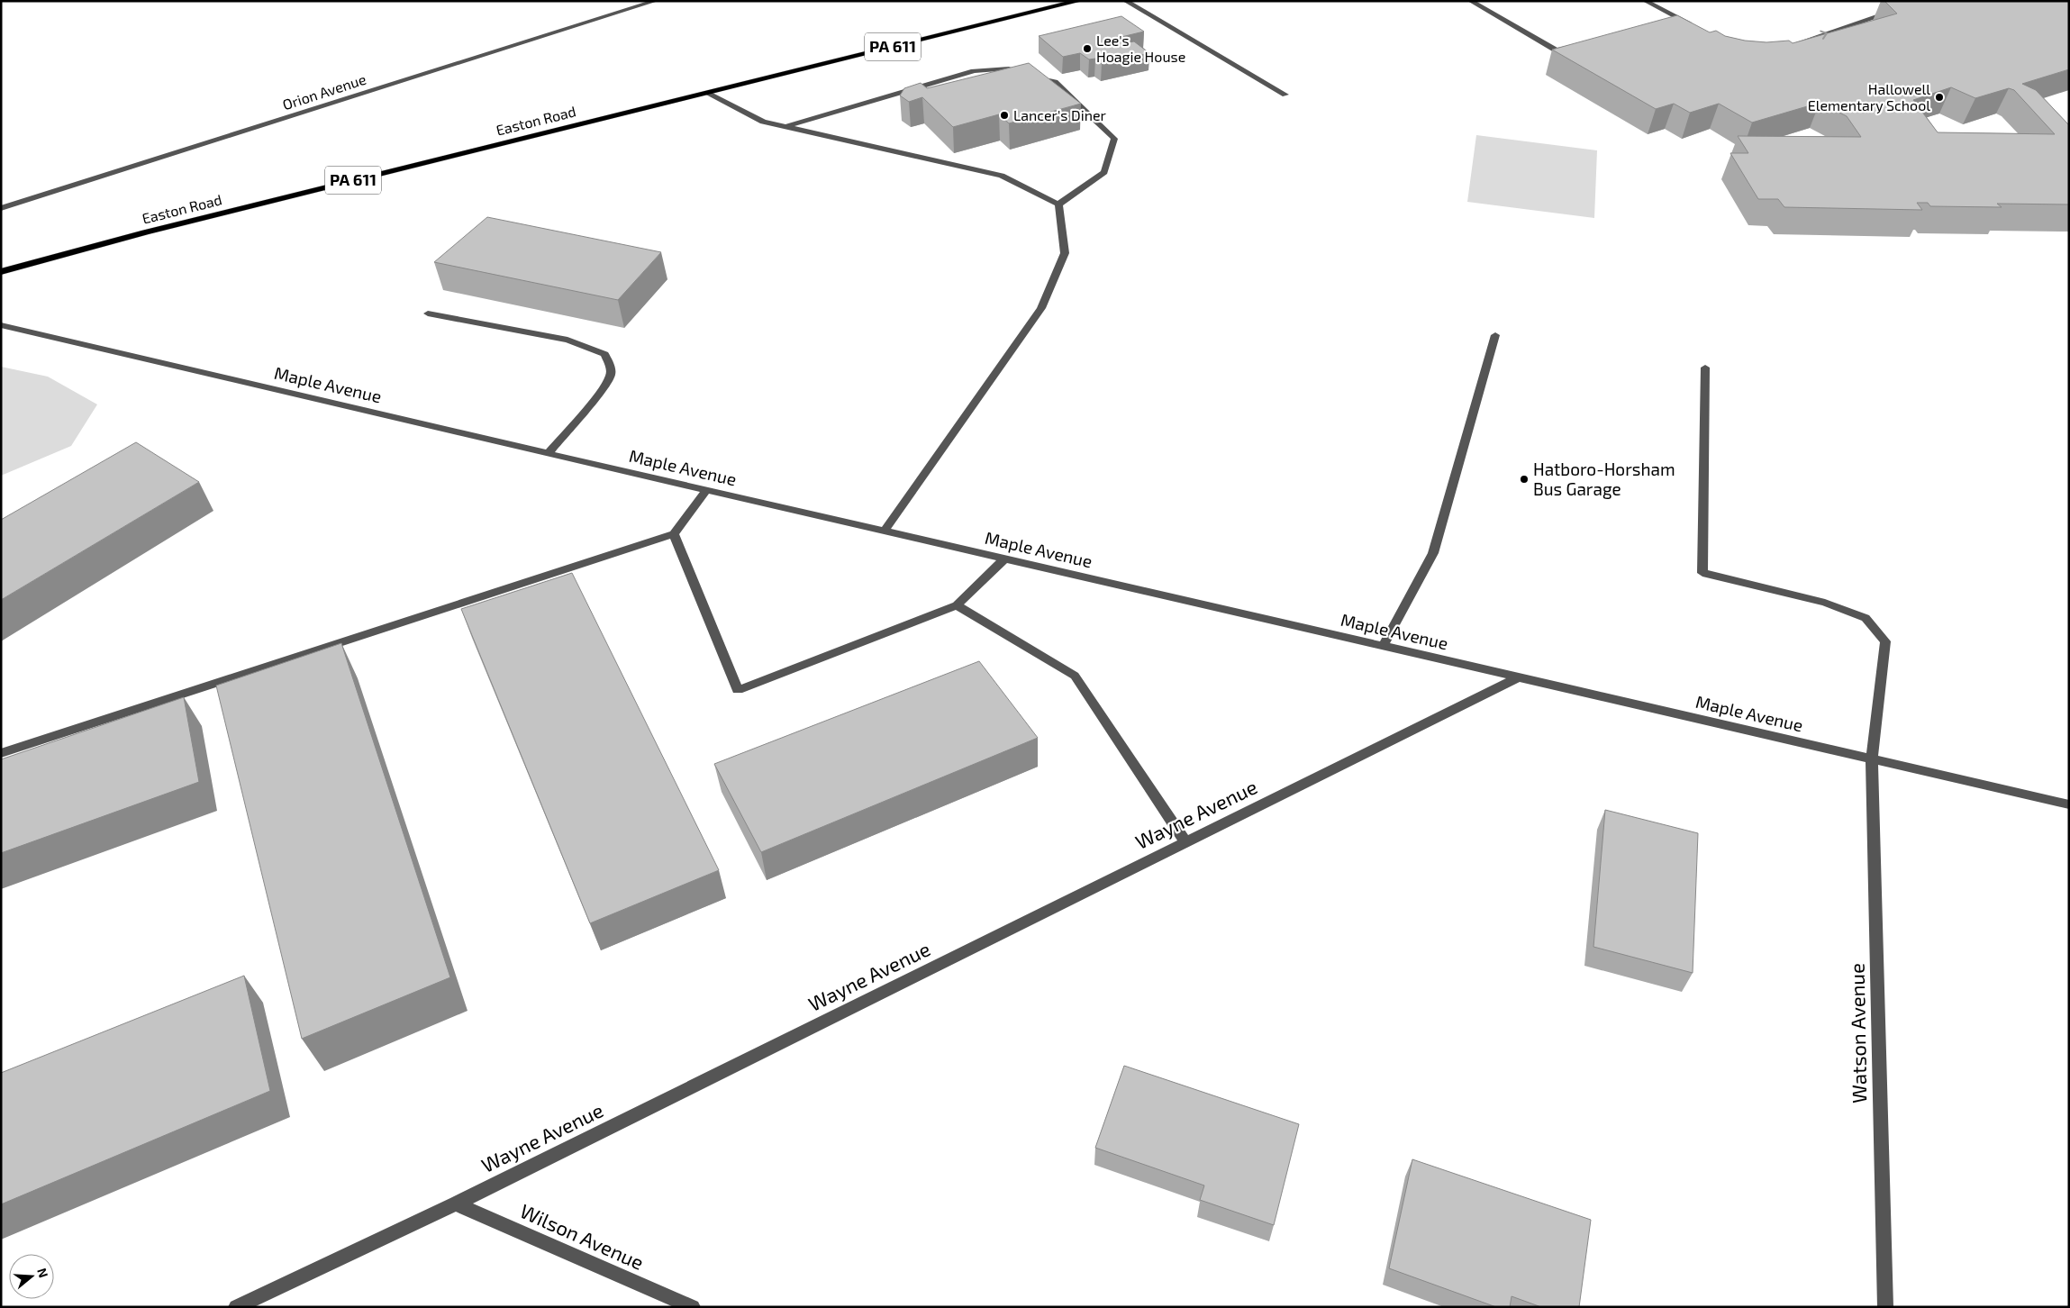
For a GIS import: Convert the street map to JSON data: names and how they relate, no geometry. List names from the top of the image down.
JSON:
{
  "streets": {
    "highway": ["PA 611", "Easton Road"],
    "street": [
      "Orion Avenue",
      "Maple Avenue",
      "Wayne Avenue",
      "Watson Avenue",
      "Wilson Avenue"
    ]
  },
  "crossings": [
    ["Maple Avenue", "Wayne Avenue"],
    ["Maple Avenue", "Watson Avenue"],
    ["Wayne Avenue", "Wilson Avenue"]
  ],
  "places": [
    "Lee's Hoagie House",
    "Hallowell Elementary School",
    "Lancer's Diner",
    "Hatboro-Horsham Bus Garage"
  ],
  "north": "right"
}
